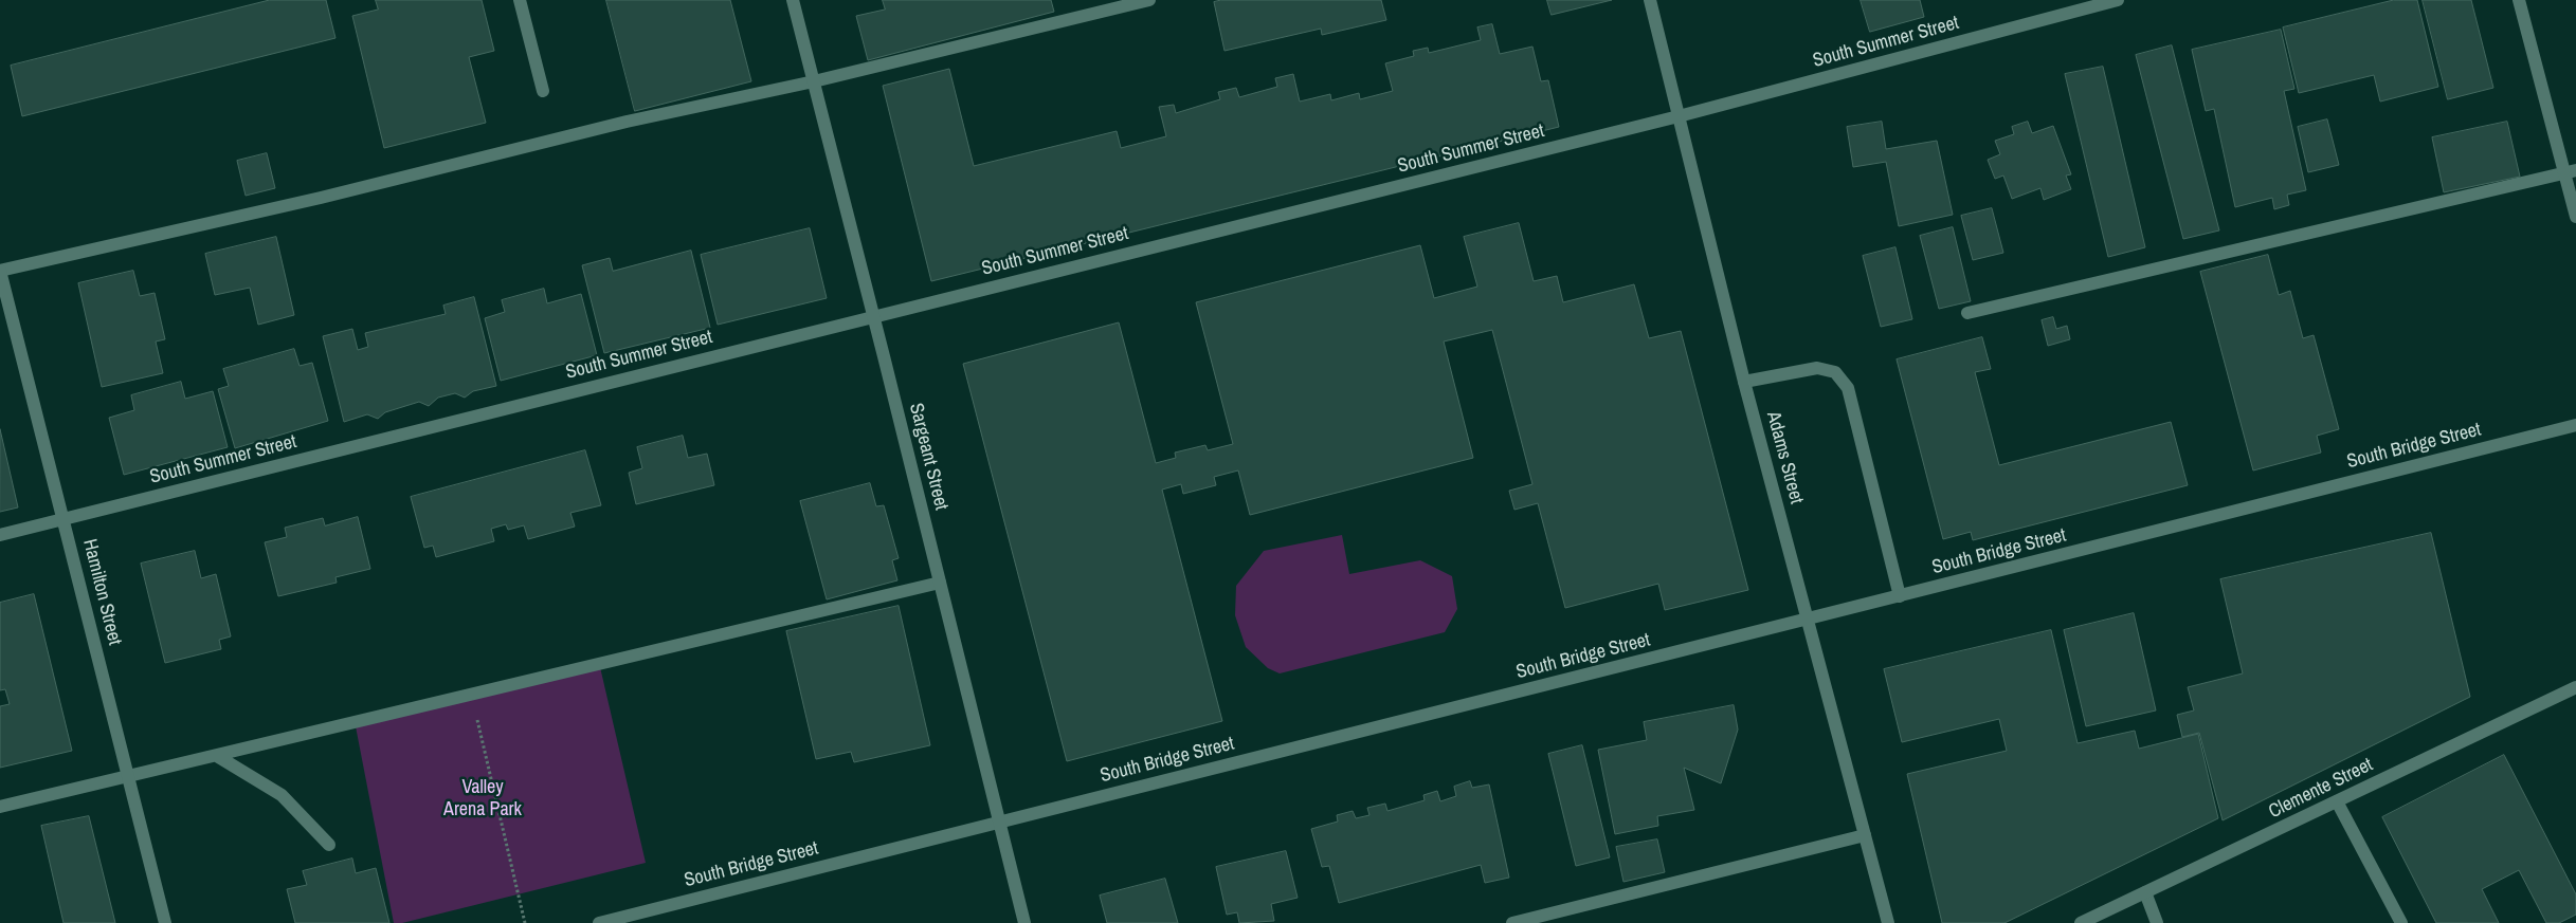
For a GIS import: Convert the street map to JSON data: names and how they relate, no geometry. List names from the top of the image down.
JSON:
{
  "streets": {
    "street": [
      "South Summer Street",
      "South Bridge Street",
      "Sargeant Street",
      "Adams Street",
      "Hamilton Street",
      "Clemente Street"
    ]
  },
  "crossings": [
    ["South Summer Street", "Sargeant Street"],
    ["South Summer Street", "Adams Street"],
    ["South Summer Street", "Hamilton Street"],
    ["South Bridge Street", "Sargeant Street"],
    ["South Bridge Street", "Adams Street"]
  ],
  "parks": ["Valley Arena Park"]
}
